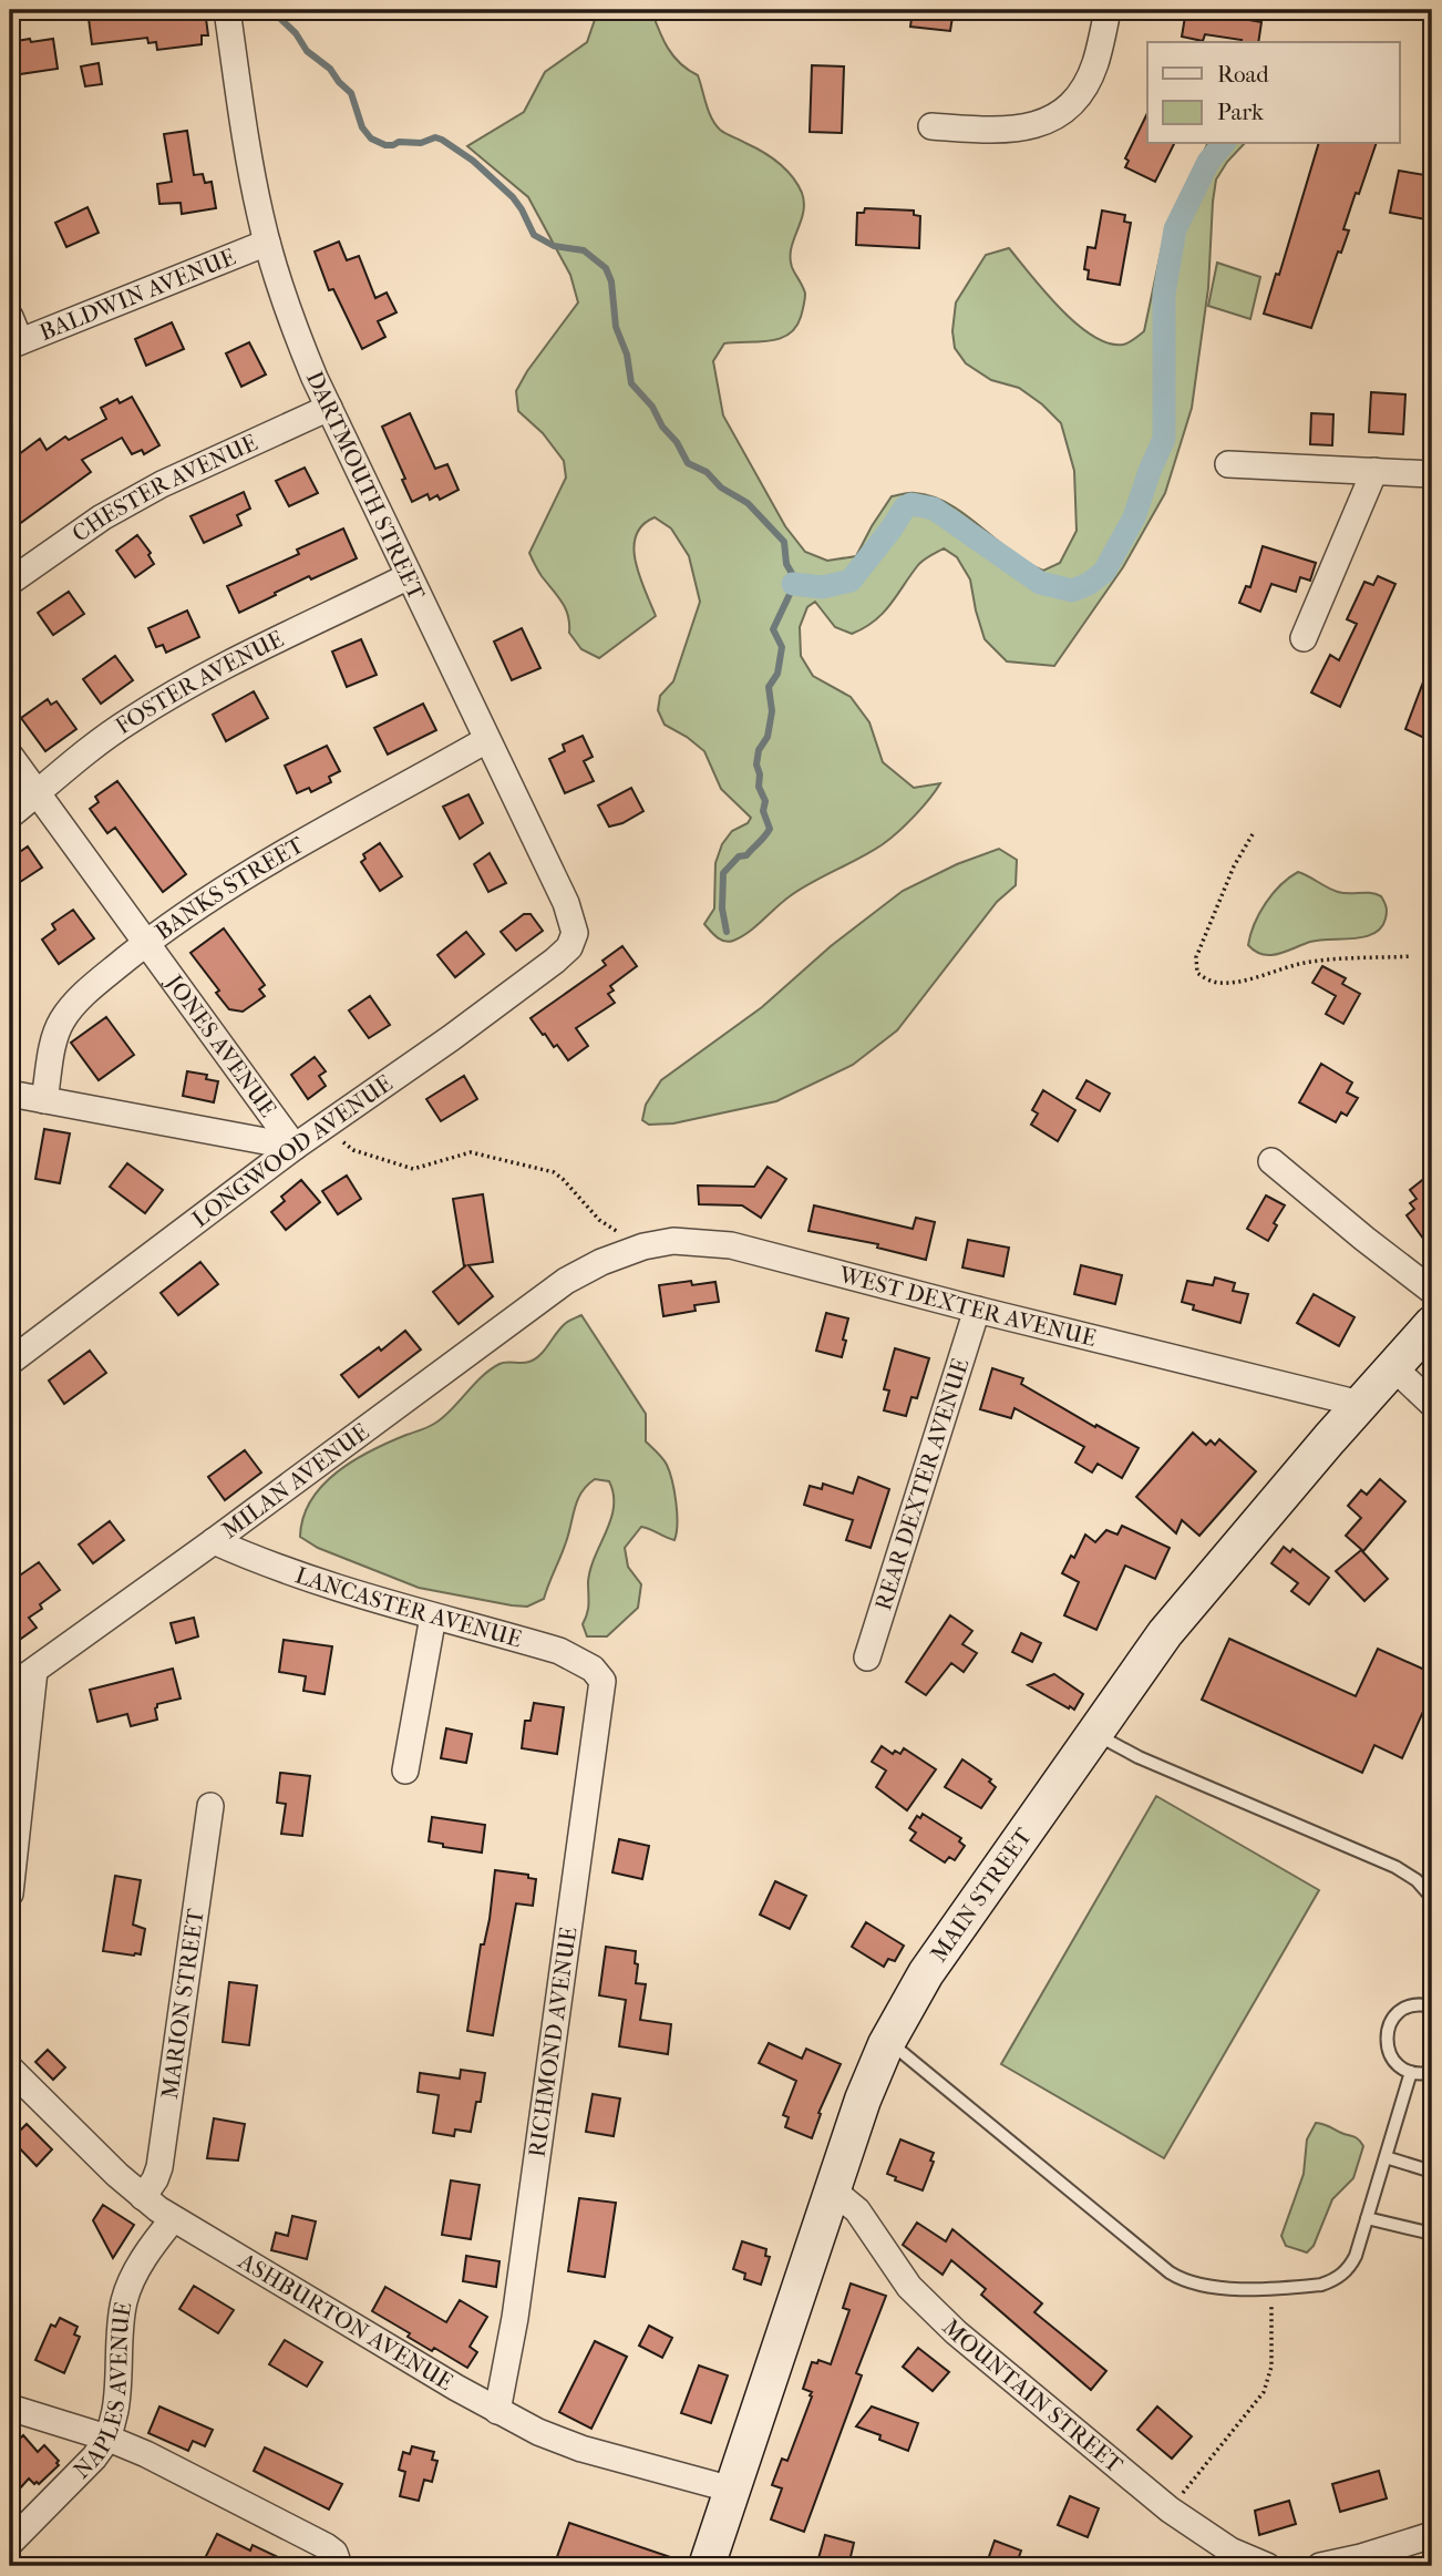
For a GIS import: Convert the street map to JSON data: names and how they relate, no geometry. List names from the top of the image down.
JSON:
{
  "streets": {
    "main road": ["MAIN STREET"],
    "street": [
      "BALDWIN AVENUE",
      "DARTMOUTH STREET",
      "CHESTER AVENUE",
      "FOSTER AVENUE",
      "BANKS STREET",
      "JONES AVENUE",
      "LONGWOOD AVENUE",
      "WEST DEXTER AVENUE",
      "MILAN AVENUE",
      "REAR DEXTER AVENUE",
      "LANCASTER AVENUE",
      "MARION STREET",
      "RICHMOND AVENUE",
      "ASHBURTON AVENUE",
      "NAPLES AVENUE",
      "MOUNTAIN STREET"
    ]
  },
  "crossings": [
    ["BALDWIN AVENUE", "DARTMOUTH STREET"],
    ["DARTMOUTH STREET", "CHESTER AVENUE"],
    ["DARTMOUTH STREET", "FOSTER AVENUE"],
    ["DARTMOUTH STREET", "BANKS STREET"],
    ["DARTMOUTH STREET", "LONGWOOD AVENUE"],
    ["FOSTER AVENUE", "JONES AVENUE"],
    ["BANKS STREET", "JONES AVENUE"],
    ["JONES AVENUE", "LONGWOOD AVENUE"],
    ["WEST DEXTER AVENUE", "MILAN AVENUE"],
    ["WEST DEXTER AVENUE", "REAR DEXTER AVENUE"],
    ["WEST DEXTER AVENUE", "MAIN STREET"],
    ["MILAN AVENUE", "LANCASTER AVENUE"],
    ["LANCASTER AVENUE", "RICHMOND AVENUE"],
    ["MAIN STREET", "ASHBURTON AVENUE"],
    ["MAIN STREET", "MOUNTAIN STREET"],
    ["MARION STREET", "ASHBURTON AVENUE"],
    ["RICHMOND AVENUE", "ASHBURTON AVENUE"],
    ["ASHBURTON AVENUE", "NAPLES AVENUE"]
  ],
  "legend": ["Road", "Park"]
}
